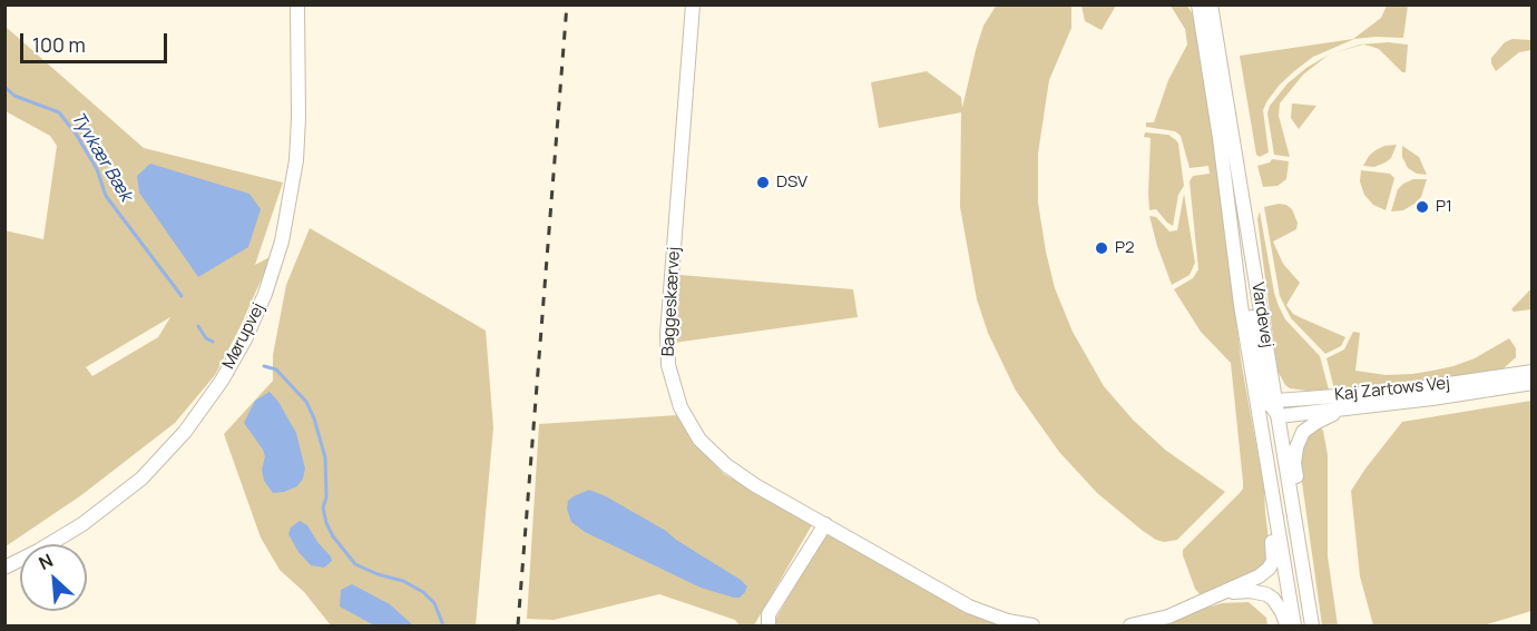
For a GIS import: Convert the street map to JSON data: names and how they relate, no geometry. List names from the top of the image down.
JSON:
{
  "streets": {
    "street": [
      "Baggeskærvej",
      "Vardevej",
      "Mørupvej",
      "Kaj Zartows Vej"
    ]
  },
  "crossings": [
    ["Vardevej", "Kaj Zartows Vej"]
  ],
  "water": ["Tyvkær Bæk"],
  "places": ["DSV", "P1", "P2"],
  "scale_bar": "100 m",
  "north": "top left"
}
